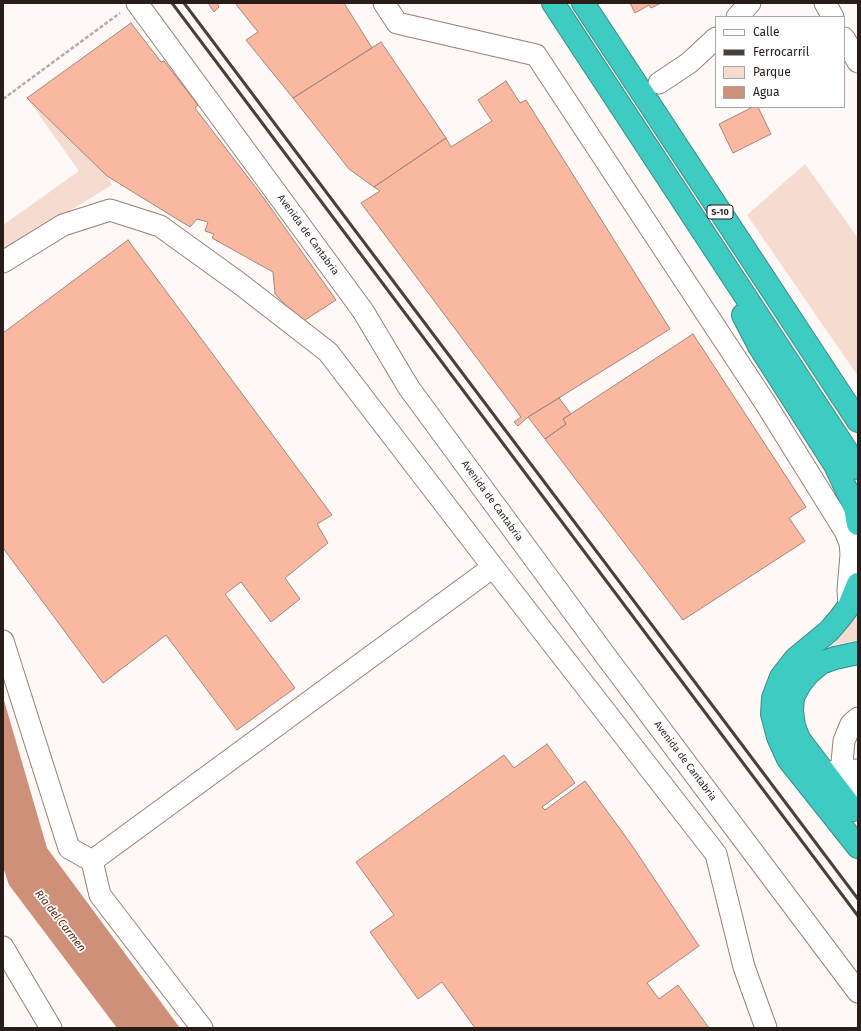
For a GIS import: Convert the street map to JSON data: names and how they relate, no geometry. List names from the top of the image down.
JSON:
{
  "streets": {
    "highway": ["S-10"],
    "street": ["Avenida de Cantabria"]
  },
  "water": ["Ría del Carmen"],
  "legend": [
    "Calle",
    "Ferrocarril",
    "Parque",
    "Agua"
  ]
}
